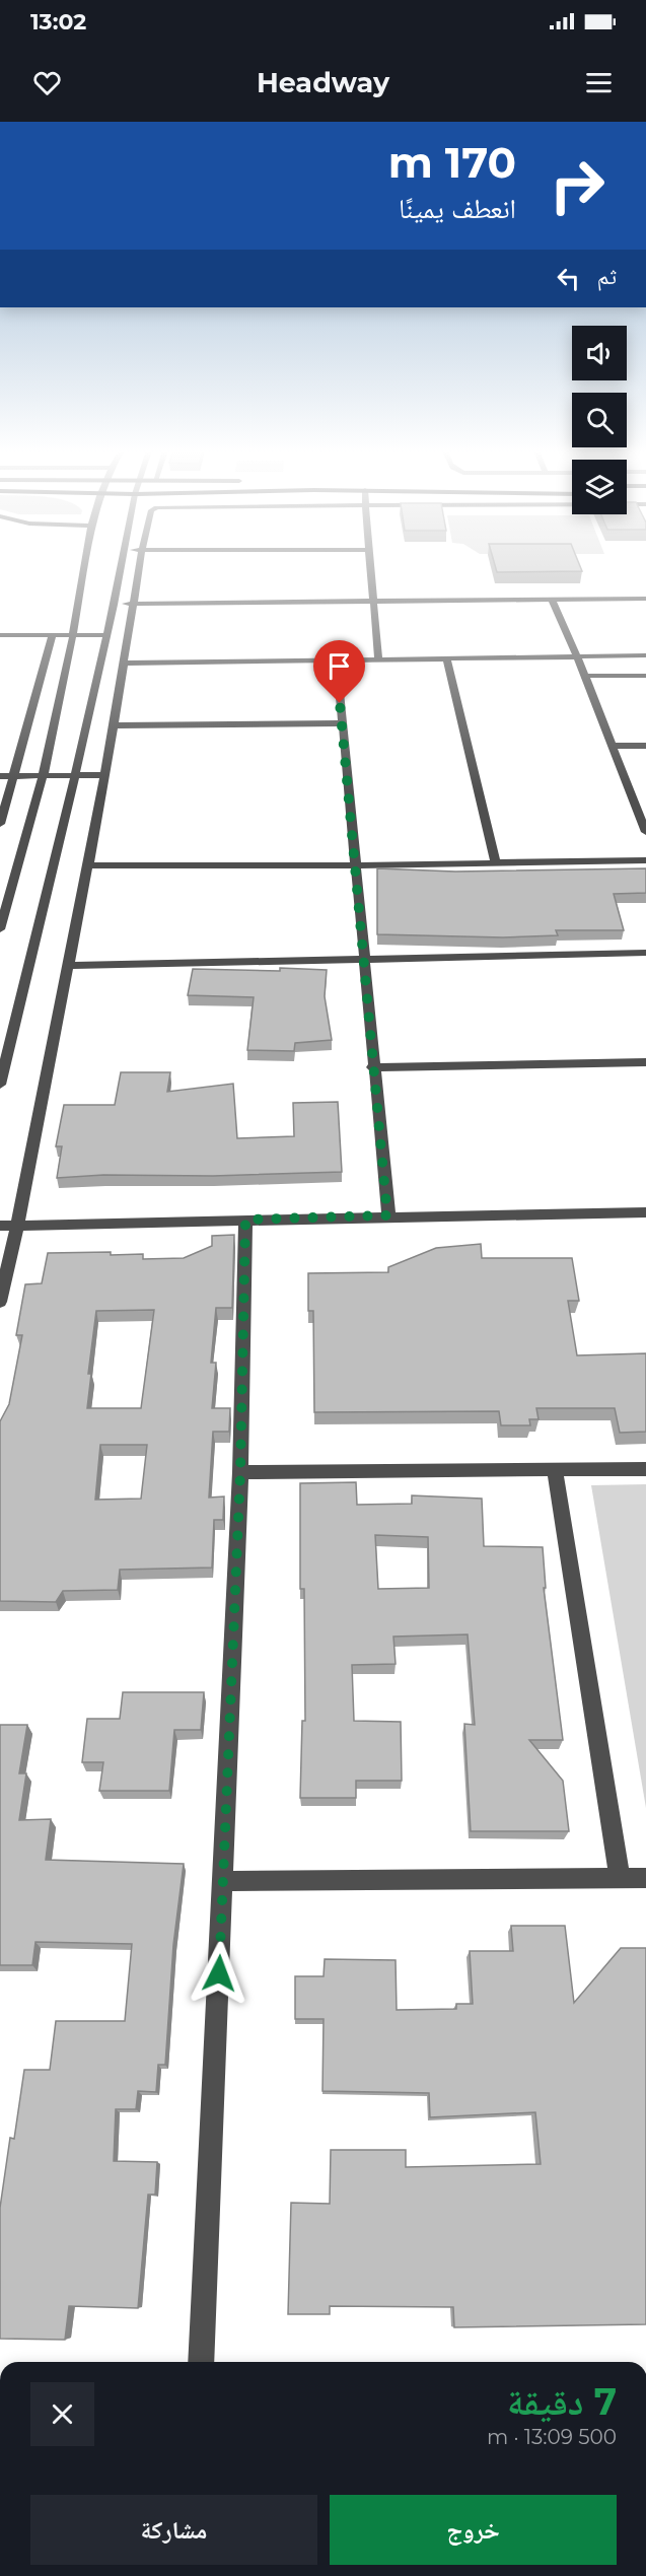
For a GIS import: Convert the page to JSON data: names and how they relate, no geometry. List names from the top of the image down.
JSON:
{
  "page": {
    "status": "13:02",
    "header": "Headway",
    "turn": ["170 m", "انعطف يمينًا"],
    "then": "ثم",
    "heading": ["7 دقيقة", "500 m · 13:09"],
    "buttons": ["خروج", "مشاركة"]
  }
}
